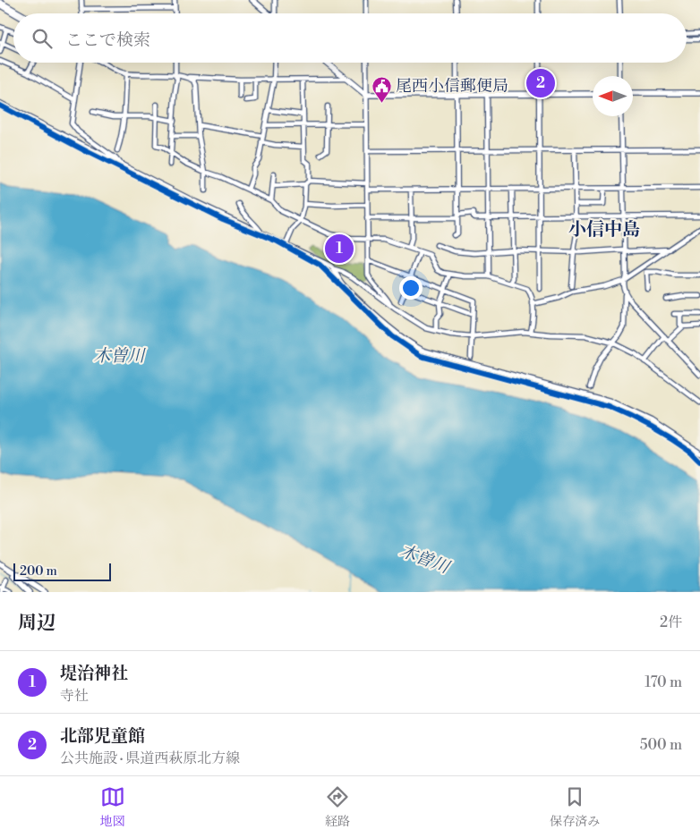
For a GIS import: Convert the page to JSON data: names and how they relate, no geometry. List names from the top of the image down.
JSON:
{
  "districts": ["小信中島"],
  "water": ["木曽川"],
  "places": {
    "public building": ["尾西小信郵便局"]
  },
  "scale_bar": "200 m",
  "north": "left",
  "page": {
    "search": "ここで検索",
    "pins": ["2", "1"],
    "scale": "200 m",
    "heading": ["周辺", "2件"],
    "list": [
      {
        "mark": "1",
        "name": "堤治神社",
        "note": "寺社",
        "value": "170 m"
      },
      {
        "mark": "2",
        "name": "北部児童館",
        "note": "公共施設 · 県道西萩原北方線",
        "value": "500 m"
      }
    ],
    "nav": ["地図", "経路", "保存済み"]
  }
}
